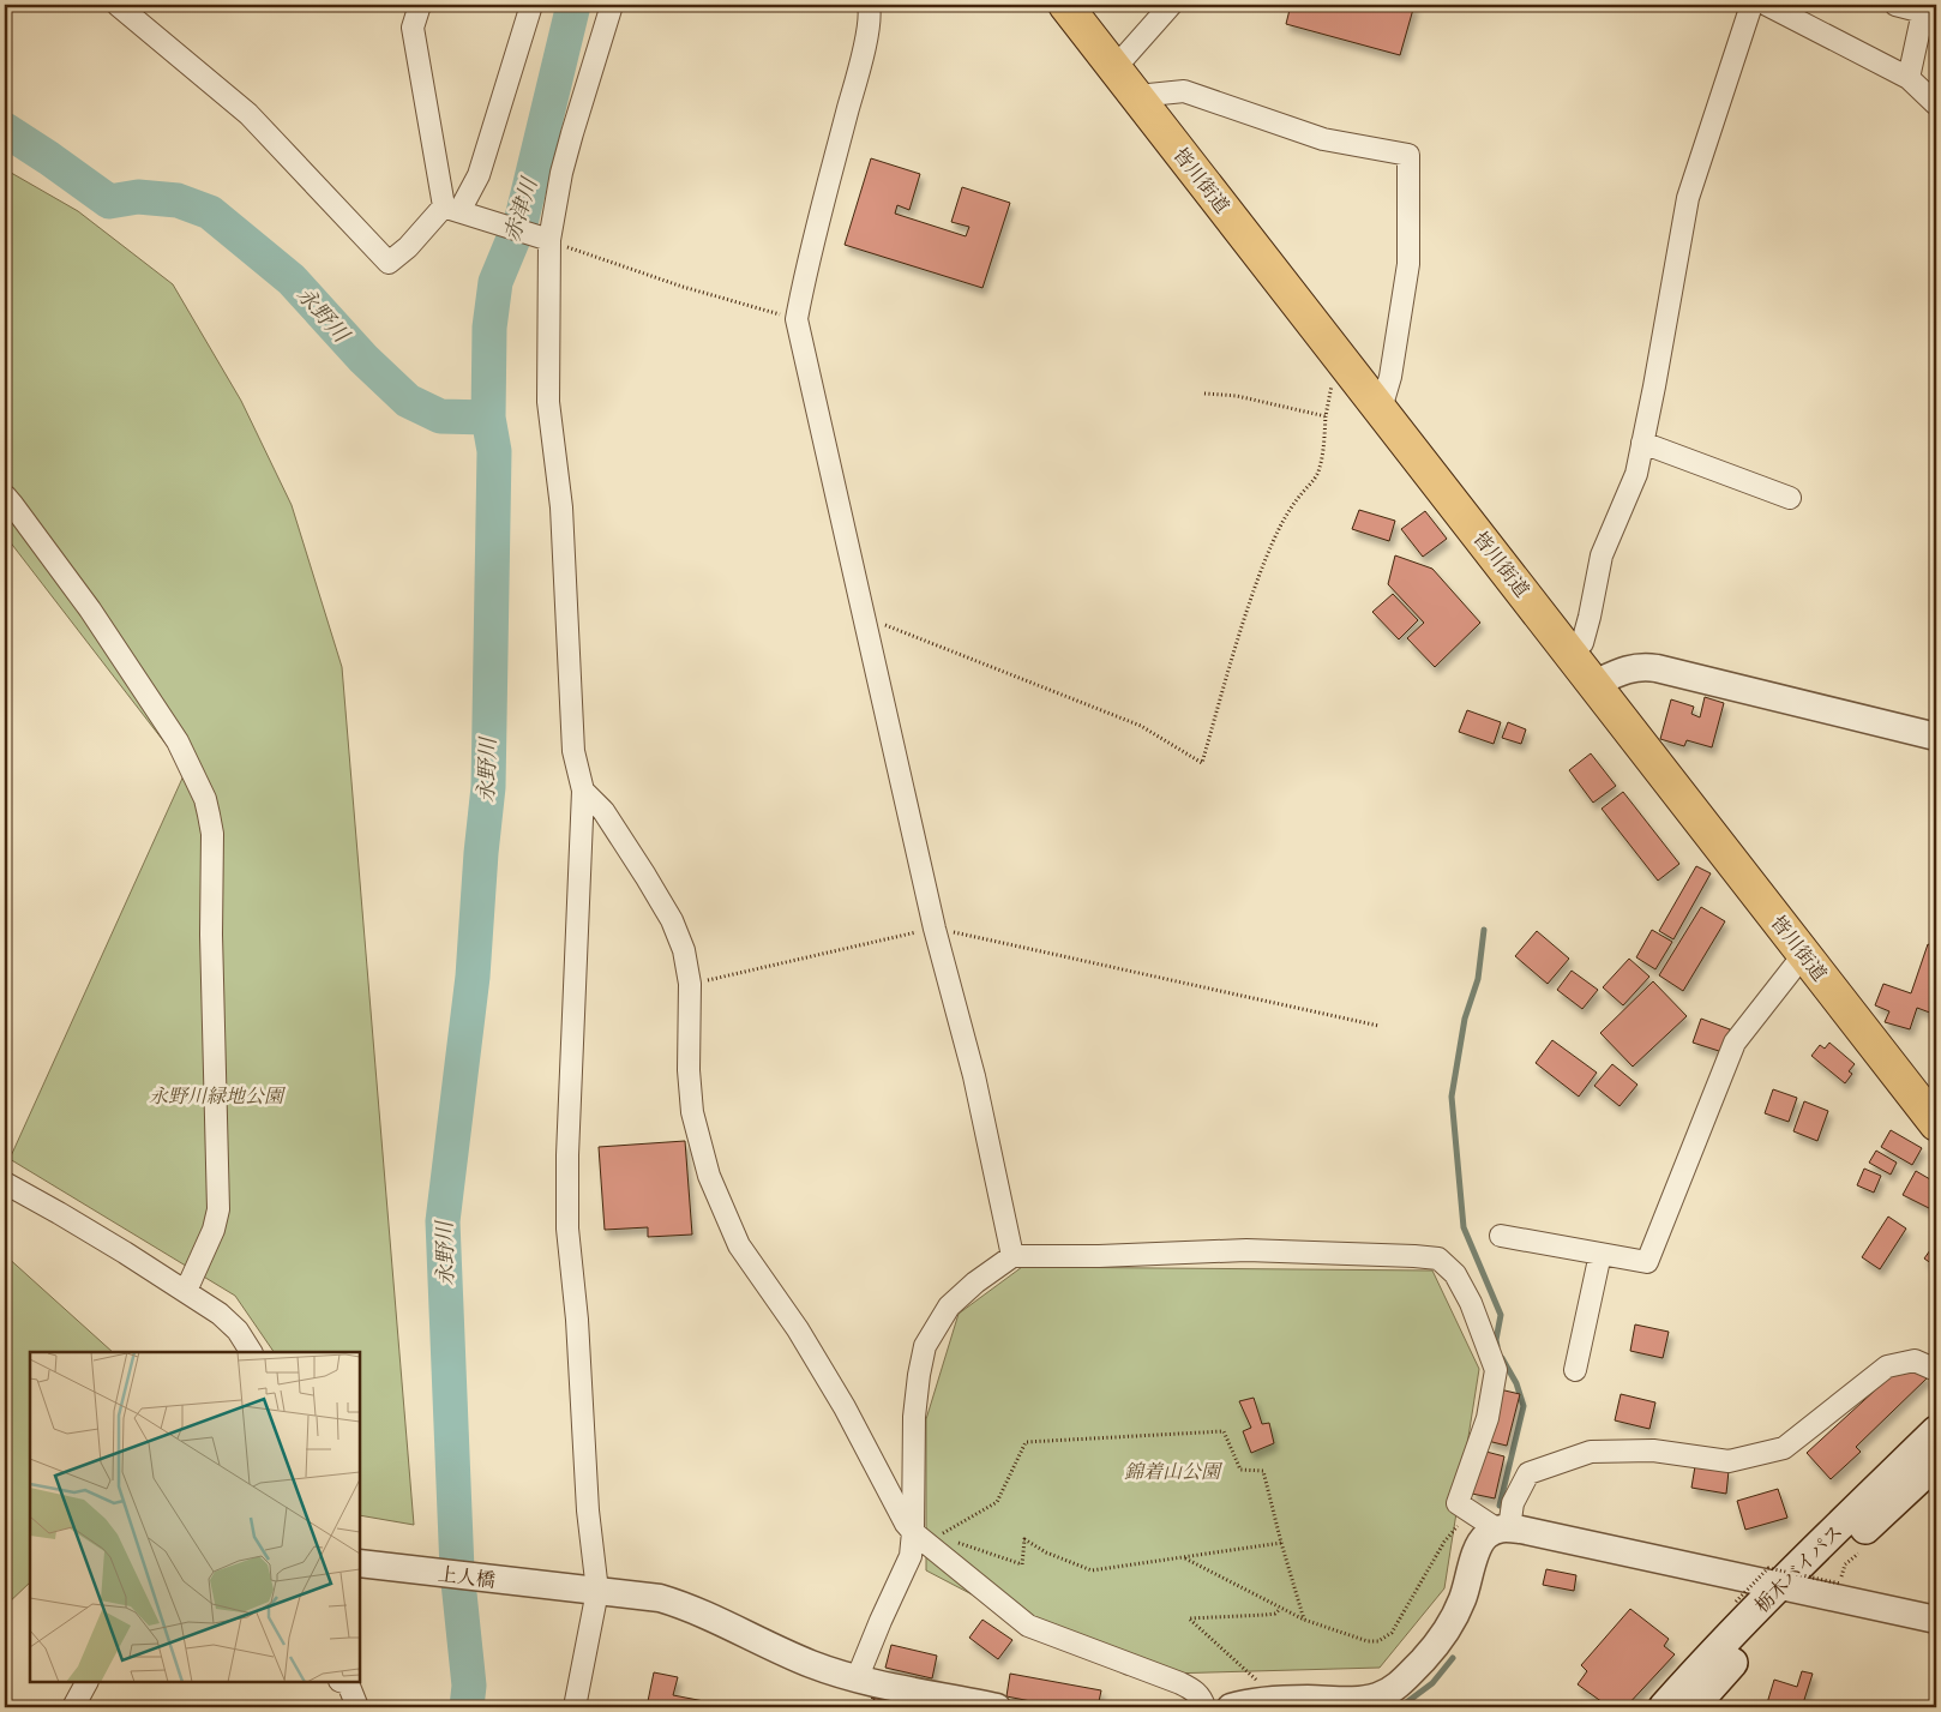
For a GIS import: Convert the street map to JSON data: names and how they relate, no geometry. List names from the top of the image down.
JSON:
{
  "streets": {
    "main road": ["皆川街道", "栃木バイパス"],
    "street": ["上人橋"]
  },
  "water": ["赤津川", "永野川"],
  "parks": ["永野川緑地公園", "錦着山公園"]
}
